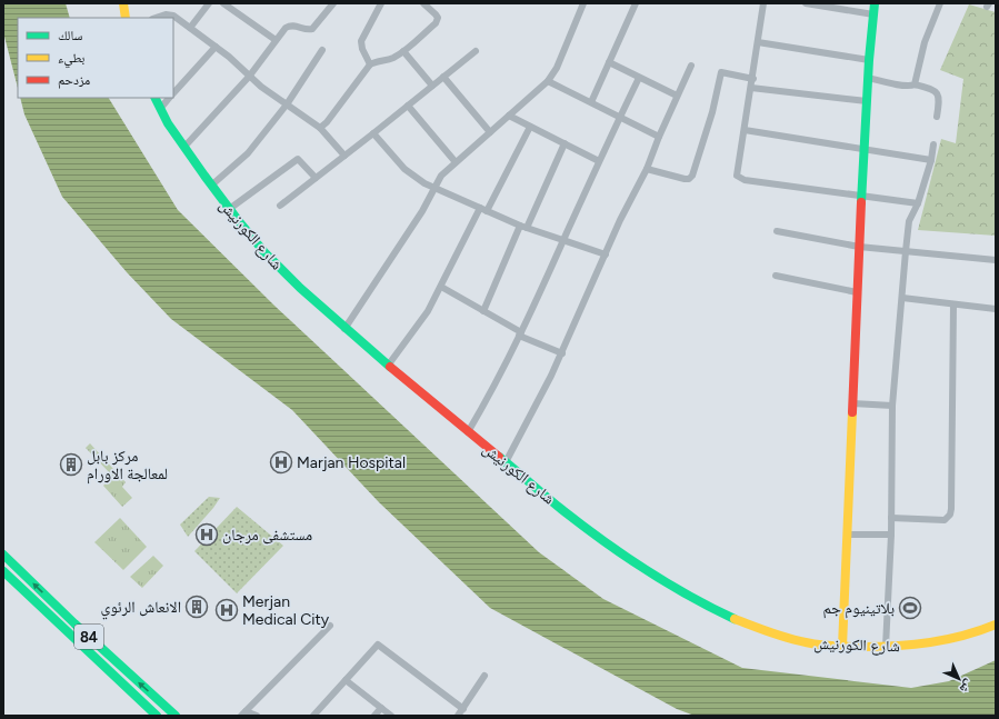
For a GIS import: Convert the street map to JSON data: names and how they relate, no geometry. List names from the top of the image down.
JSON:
{
  "streets": {
    "street": ["شارع الكورنيش", "84"]
  },
  "places": {
    "hospital": ["Marjan Hospital", "مستشفى مرجان", "Merjan Medical City"],
    "building": ["مركز بابل لمعالجة الاورام", "الانعاش الرئوي"],
    "sports": ["بلاتينيوم جم"]
  },
  "legend": ["سالك", "بطيء", "مزدحم"],
  "north": "bottom right"
}
